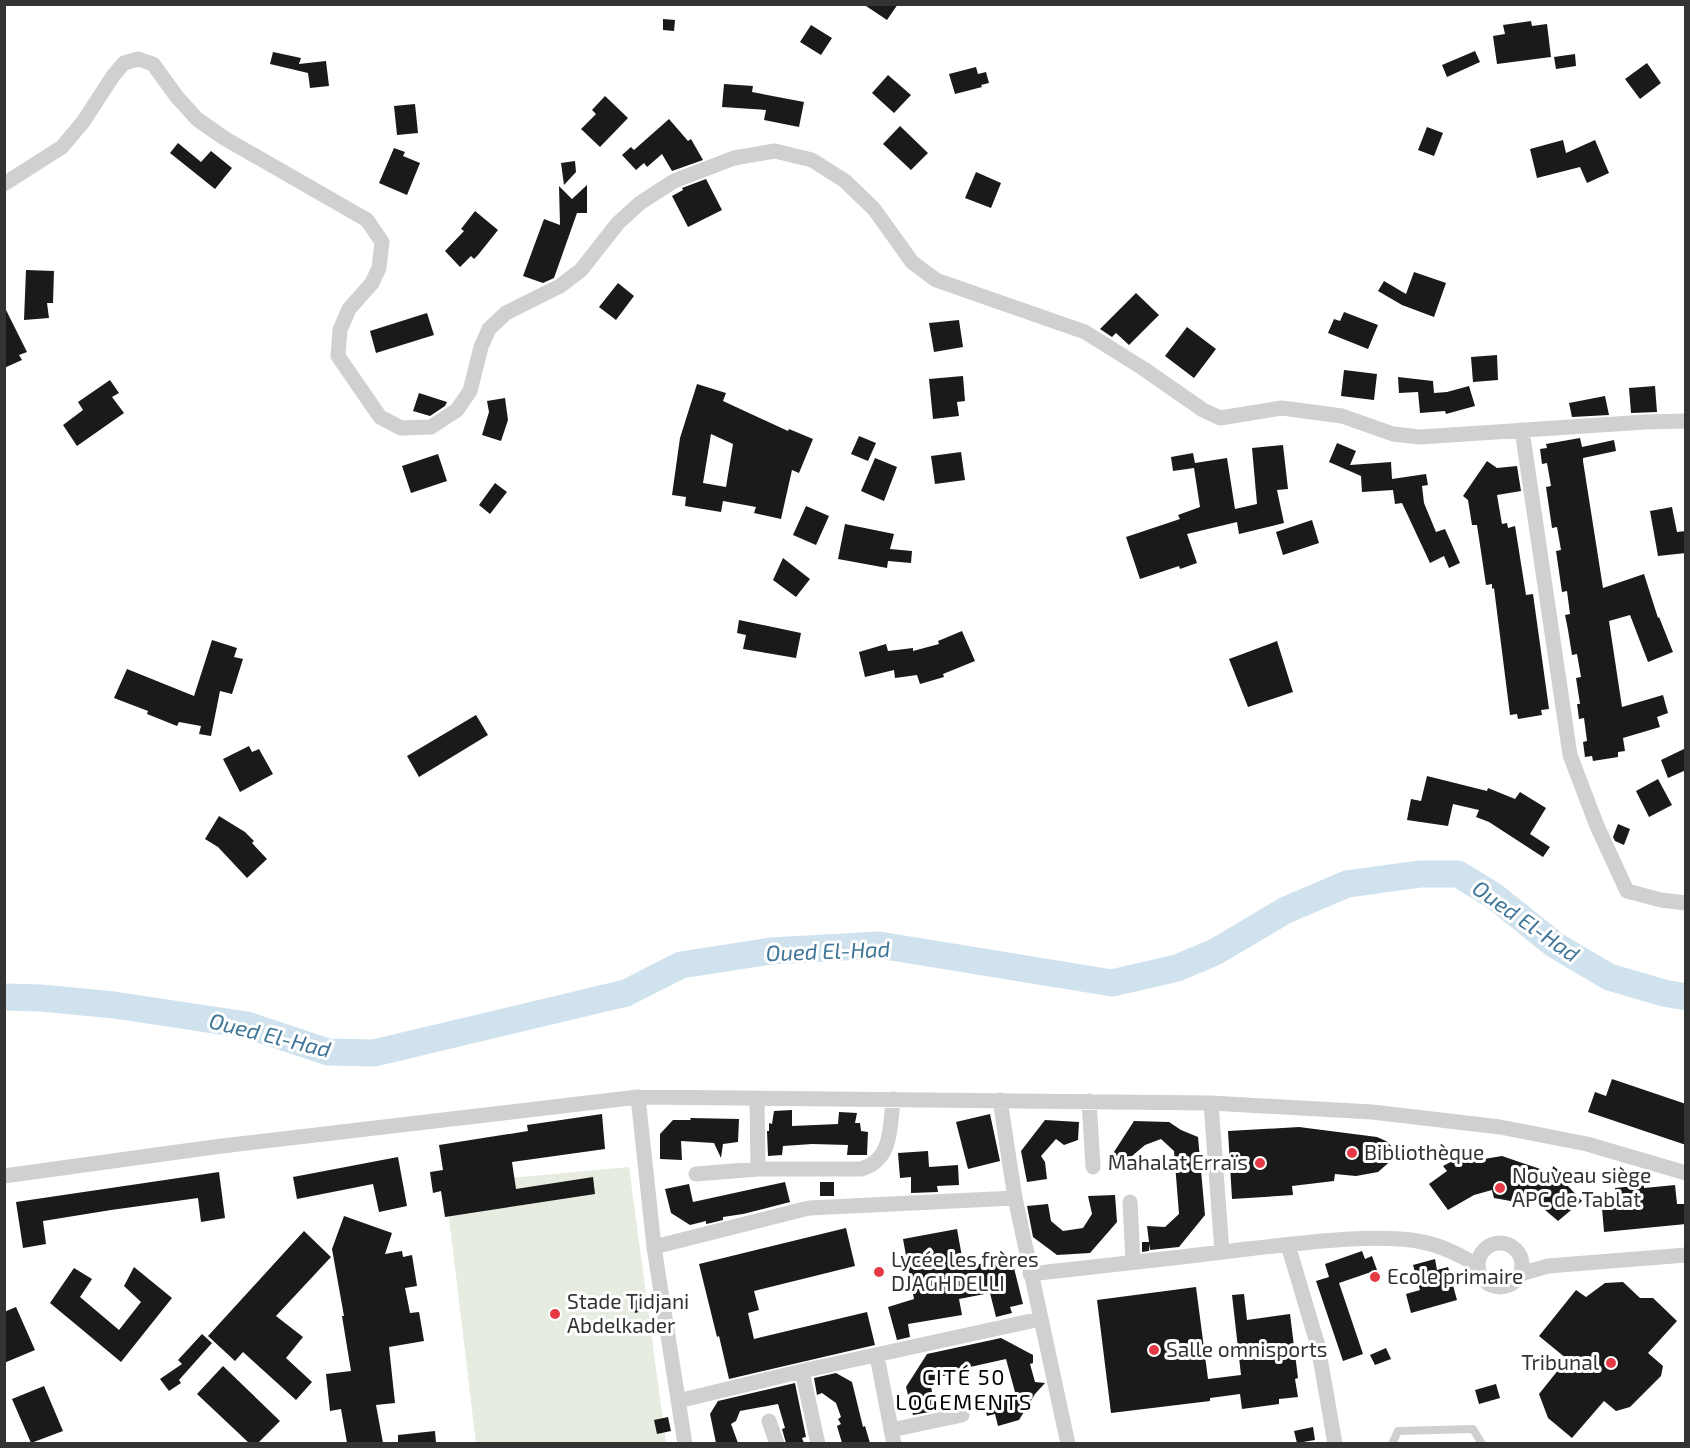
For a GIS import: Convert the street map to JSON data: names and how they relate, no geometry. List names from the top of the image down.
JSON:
{
  "districts": ["CITÉ 50 LOGEMENTS"],
  "water": ["Oued El-Had"],
  "places": [
    "Bibliothèque",
    "Mahalat Erraïs",
    "Nouveau siège APC de Tablat",
    "Lycée les frères DJAGHDELLI",
    "Ecole primaire",
    "Stade Tidjani Abdelkader",
    "Salle omnisports",
    "Tribunal"
  ]
}
